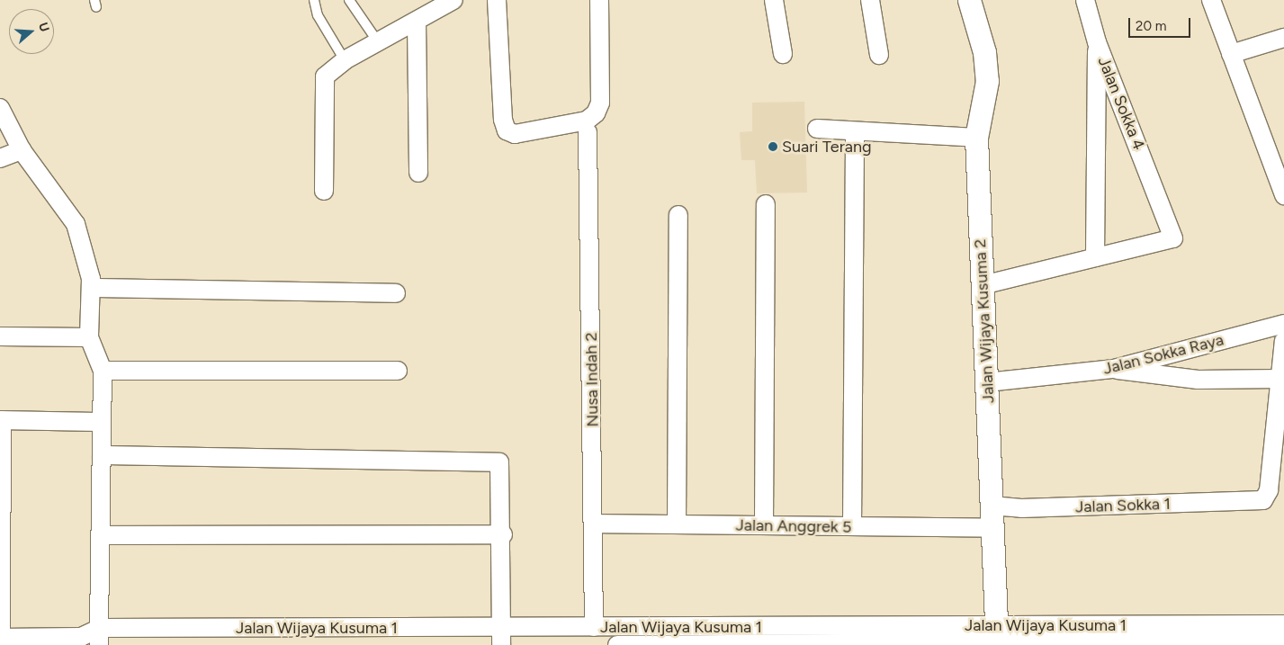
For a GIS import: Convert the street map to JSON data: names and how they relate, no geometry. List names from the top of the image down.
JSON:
{
  "streets": {
    "street": [
      "Jalan Sokka 4",
      "Jalan Wijaya Kusuma 2",
      "Jalan Sokka Raya",
      "Nusa Indah 2",
      "Jalan Sokka 1",
      "Jalan Anggrek 5",
      "Jalan Wijaya Kusuma 1"
    ]
  },
  "crossings": [
    ["Jalan Sokka 4", "Jalan Wijaya Kusuma 2"],
    ["Jalan Wijaya Kusuma 2", "Jalan Sokka Raya"],
    ["Jalan Wijaya Kusuma 2", "Jalan Sokka 1"],
    ["Jalan Wijaya Kusuma 2", "Jalan Anggrek 5"],
    ["Jalan Wijaya Kusuma 2", "Jalan Wijaya Kusuma 1"],
    ["Nusa Indah 2", "Jalan Anggrek 5"],
    ["Nusa Indah 2", "Jalan Wijaya Kusuma 1"]
  ],
  "places": ["Suari Terang"],
  "scale_bar": "20 m",
  "north": "right"
}
